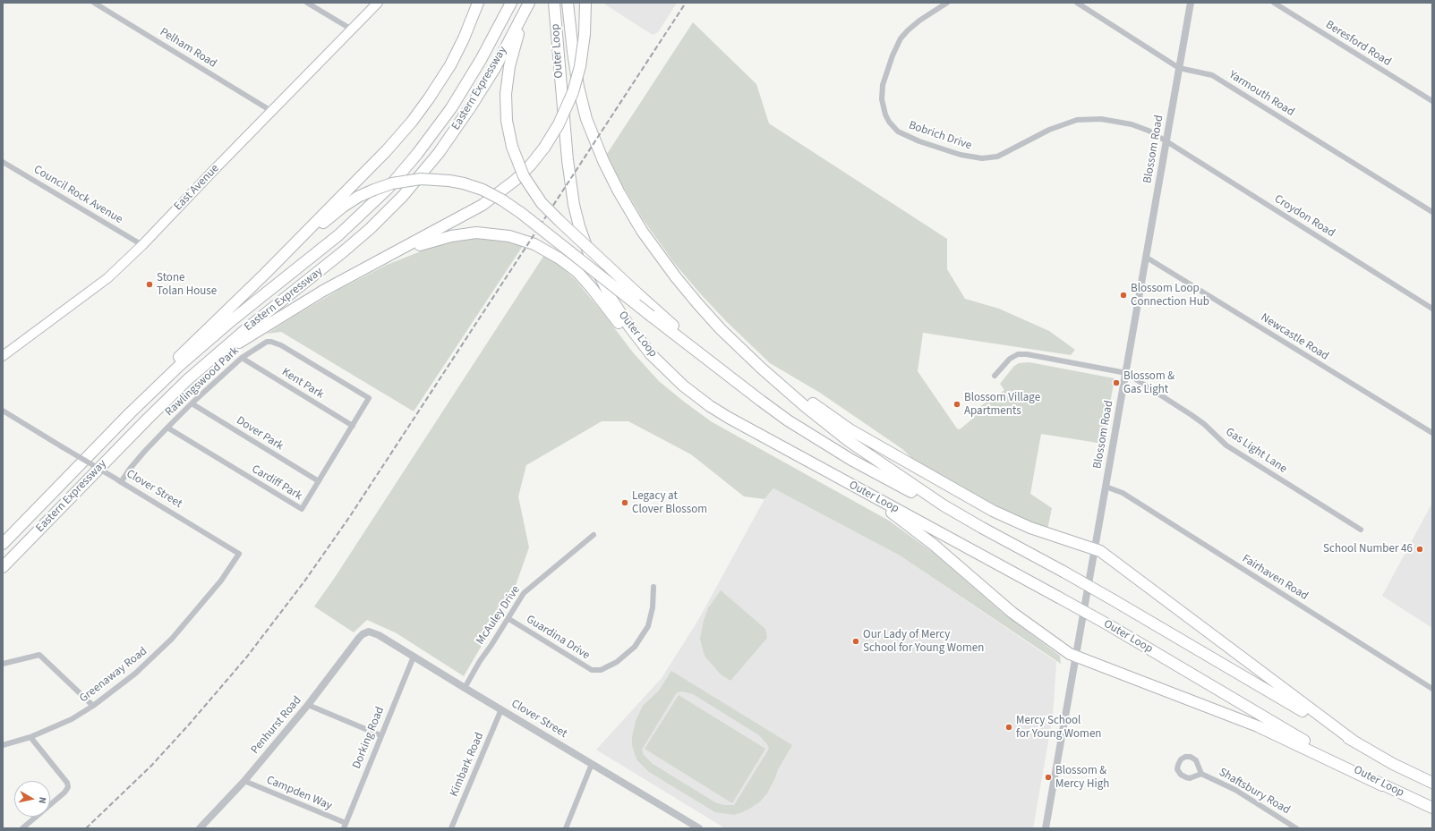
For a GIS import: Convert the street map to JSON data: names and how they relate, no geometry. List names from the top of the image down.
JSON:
{
  "streets": {
    "highway": ["Outer Loop", "Eastern Expressway"],
    "main road": ["East Avenue"],
    "street": [
      "Beresford Road",
      "Pelham Road",
      "Yarmouth Road",
      "Bobrich Drive",
      "Blossom Road",
      "Council Rock Avenue",
      "Croydon Road",
      "Newcastle Road",
      "Rawlingswood Park",
      "Kent Park",
      "Dover Park",
      "Gas Light Lane",
      "Cardiff Park",
      "Clover Street",
      "Fairhaven Road",
      "McAuley Drive",
      "Guardina Drive",
      "Greenaway Road",
      "Penhurst Road",
      "Dorking Road",
      "Kimbark Road",
      "Shaftsbury Road",
      "Campden Way"
    ]
  },
  "crossings": [
    ["Pelham Road", "East Avenue"],
    ["Yarmouth Road", "Blossom Road"],
    ["Bobrich Drive", "Blossom Road"],
    ["Bobrich Drive", "Croydon Road"],
    ["Blossom Road", "Croydon Road"],
    ["Blossom Road", "Newcastle Road"],
    ["Blossom Road", "Gas Light Lane"],
    ["Blossom Road", "Fairhaven Road"],
    ["East Avenue", "Council Rock Avenue"],
    ["Rawlingswood Park", "Kent Park"],
    ["Rawlingswood Park", "Dover Park"],
    ["Rawlingswood Park", "Cardiff Park"],
    ["Rawlingswood Park", "Clover Street"],
    ["Kent Park", "Cardiff Park"],
    ["Dover Park", "Cardiff Park"],
    ["Clover Street", "McAuley Drive"],
    ["Clover Street", "Greenaway Road"],
    ["Clover Street", "Penhurst Road"],
    ["Clover Street", "Dorking Road"],
    ["Clover Street", "Kimbark Road"],
    ["McAuley Drive", "Guardina Drive"],
    ["Penhurst Road", "Campden Way"],
    ["Dorking Road", "Campden Way"]
  ],
  "places": [
    "Stone Tolan House",
    "Blossom Loop Connection Hub",
    "Blossom & Gas Light",
    "Blossom Village Apartments",
    "Legacy at Clover Blossom",
    "School Number 46",
    "Our Lady of Mercy School for Young Women",
    "Mercy School for Young Women",
    "Blossom & Mercy High"
  ],
  "north": "right"
}
